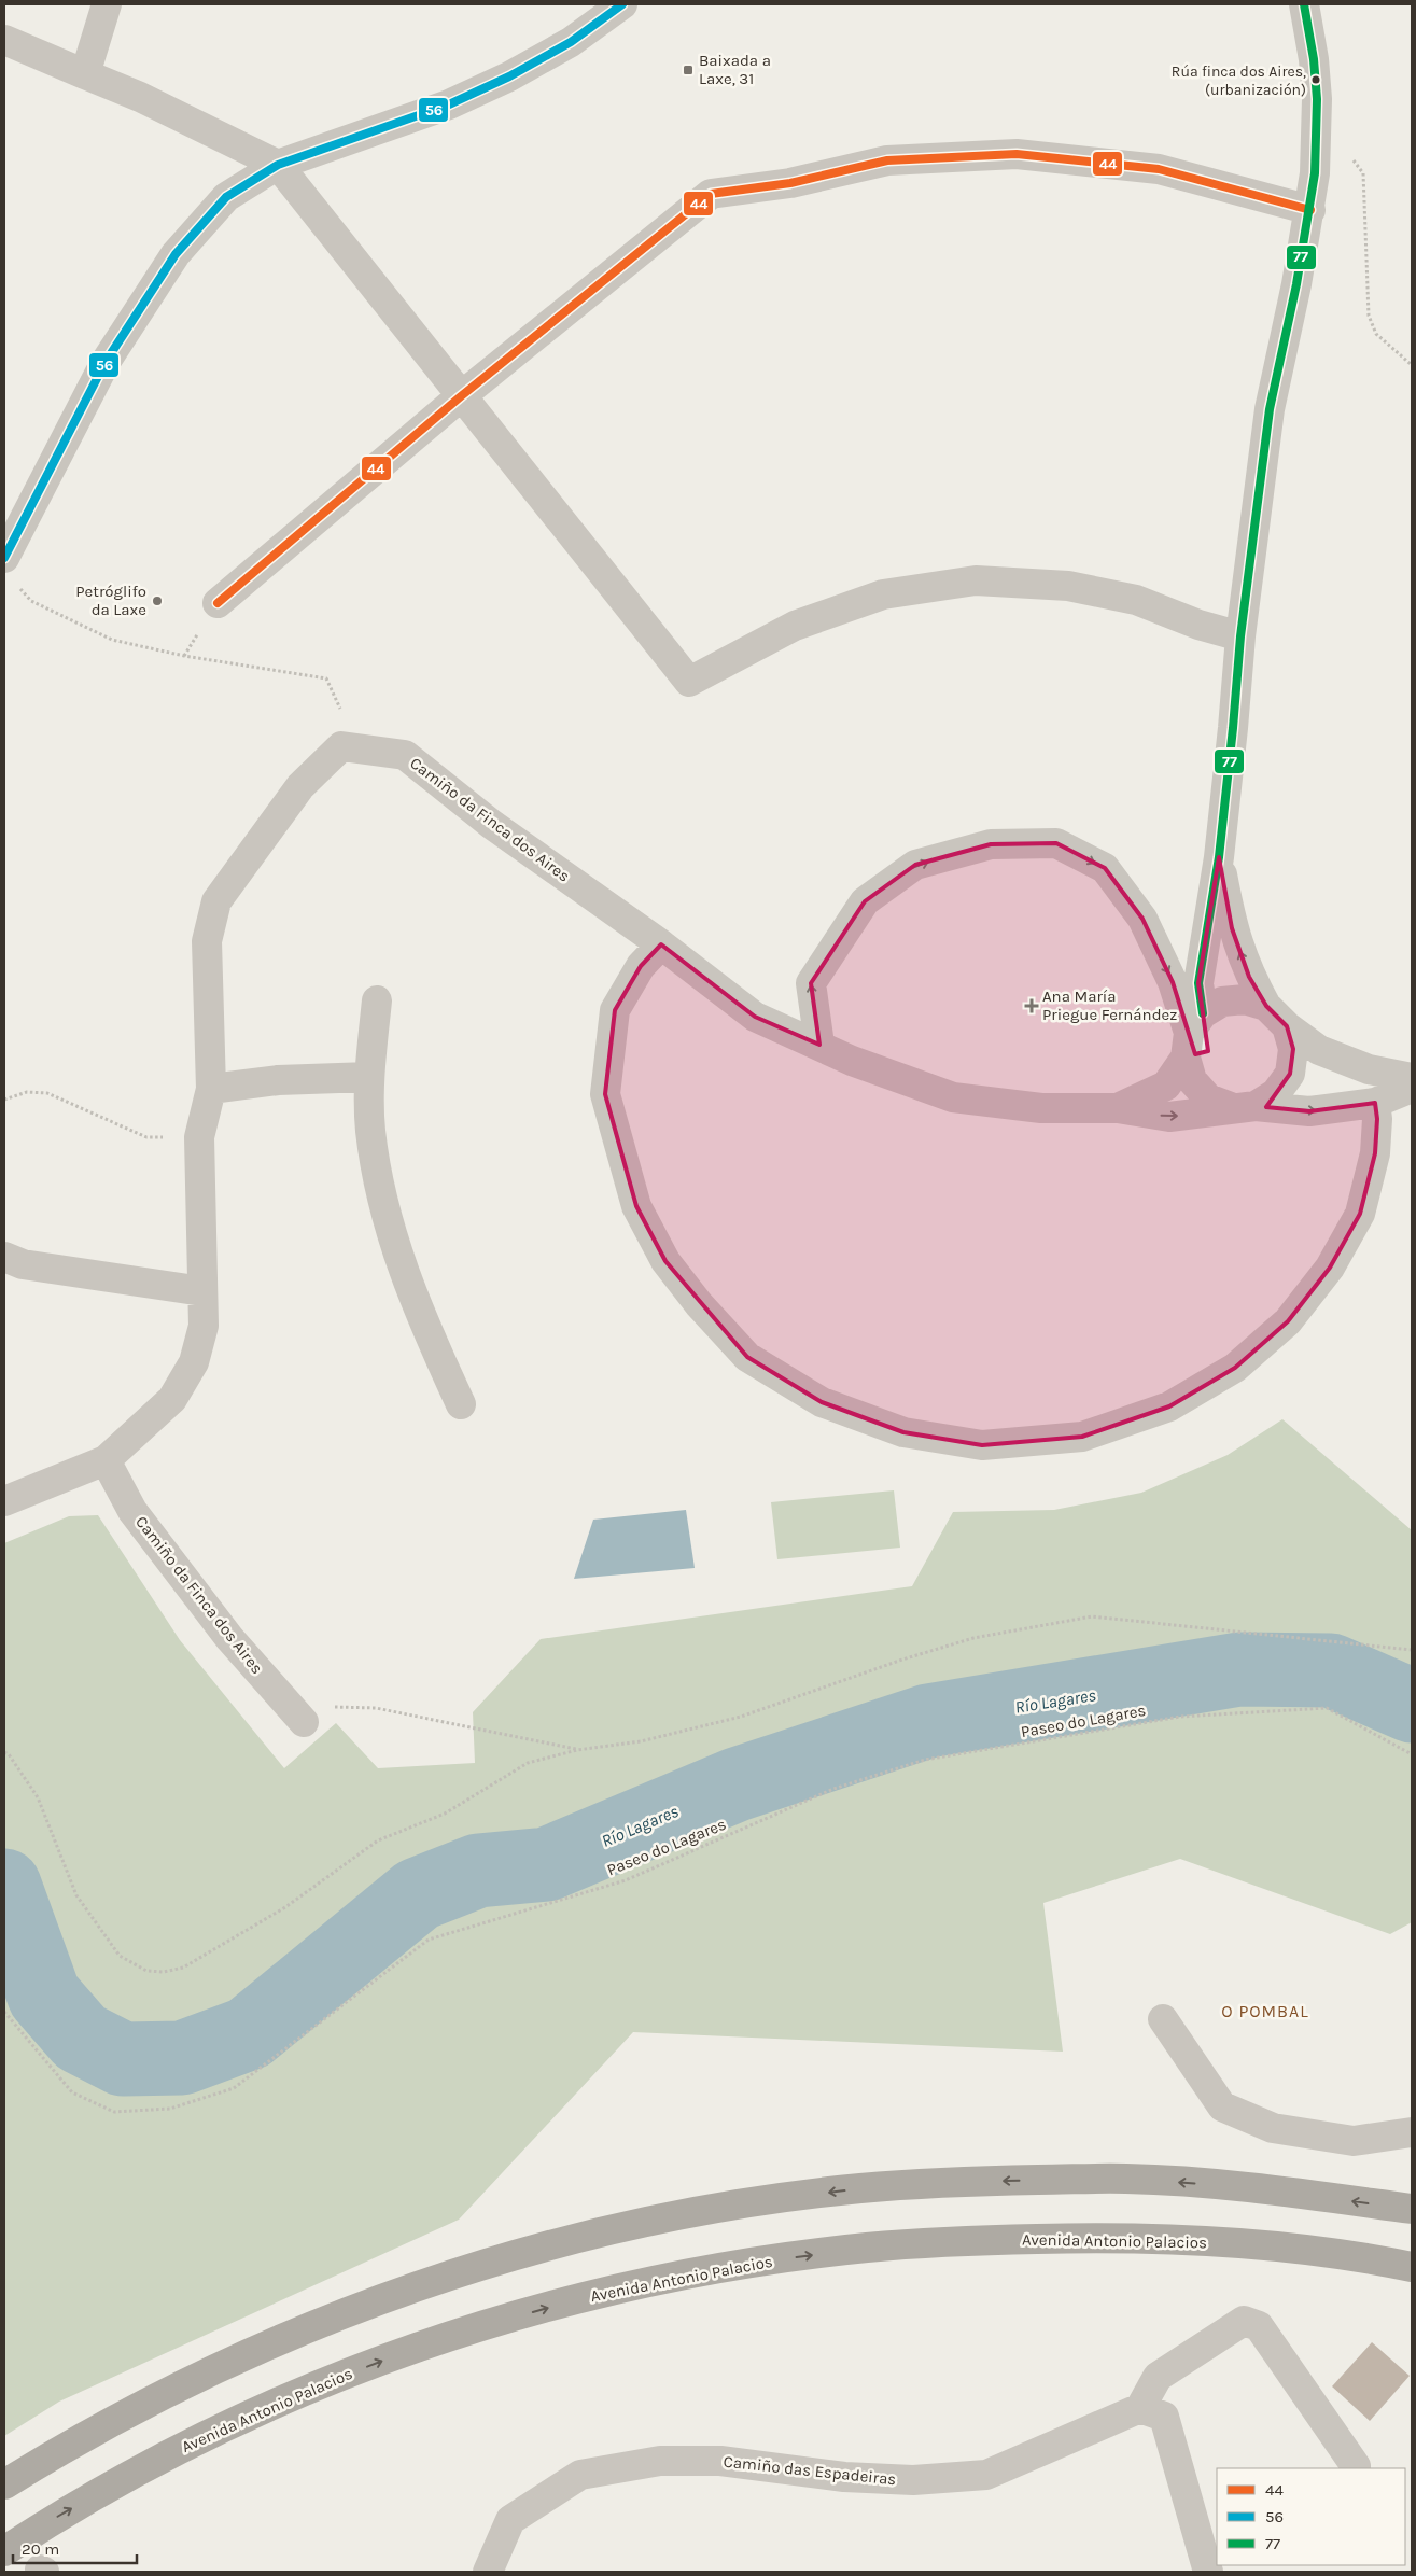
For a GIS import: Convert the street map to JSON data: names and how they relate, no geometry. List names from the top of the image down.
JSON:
{
  "streets": {
    "main road": ["Avenida Antonio Palacios"],
    "street": ["Camiño da Finca dos Aires", "Camiño das Espadeiras"],
    "path": ["Paseo do Lagares"]
  },
  "districts": ["O POMBAL"],
  "water": ["Río Lagares"],
  "places": {
    "transit": ["Baixada a Laxe, 31"],
    "other": ["Rúa finca dos Aires, (urbanización)", "Petróglifo da Laxe"],
    "health": ["Ana María Priegue Fernández"]
  },
  "lines": ["transit line 56", "transit line 77", "transit line 44"],
  "legend": ["44", "56", "77"],
  "scale_bar": "20 m"
}
